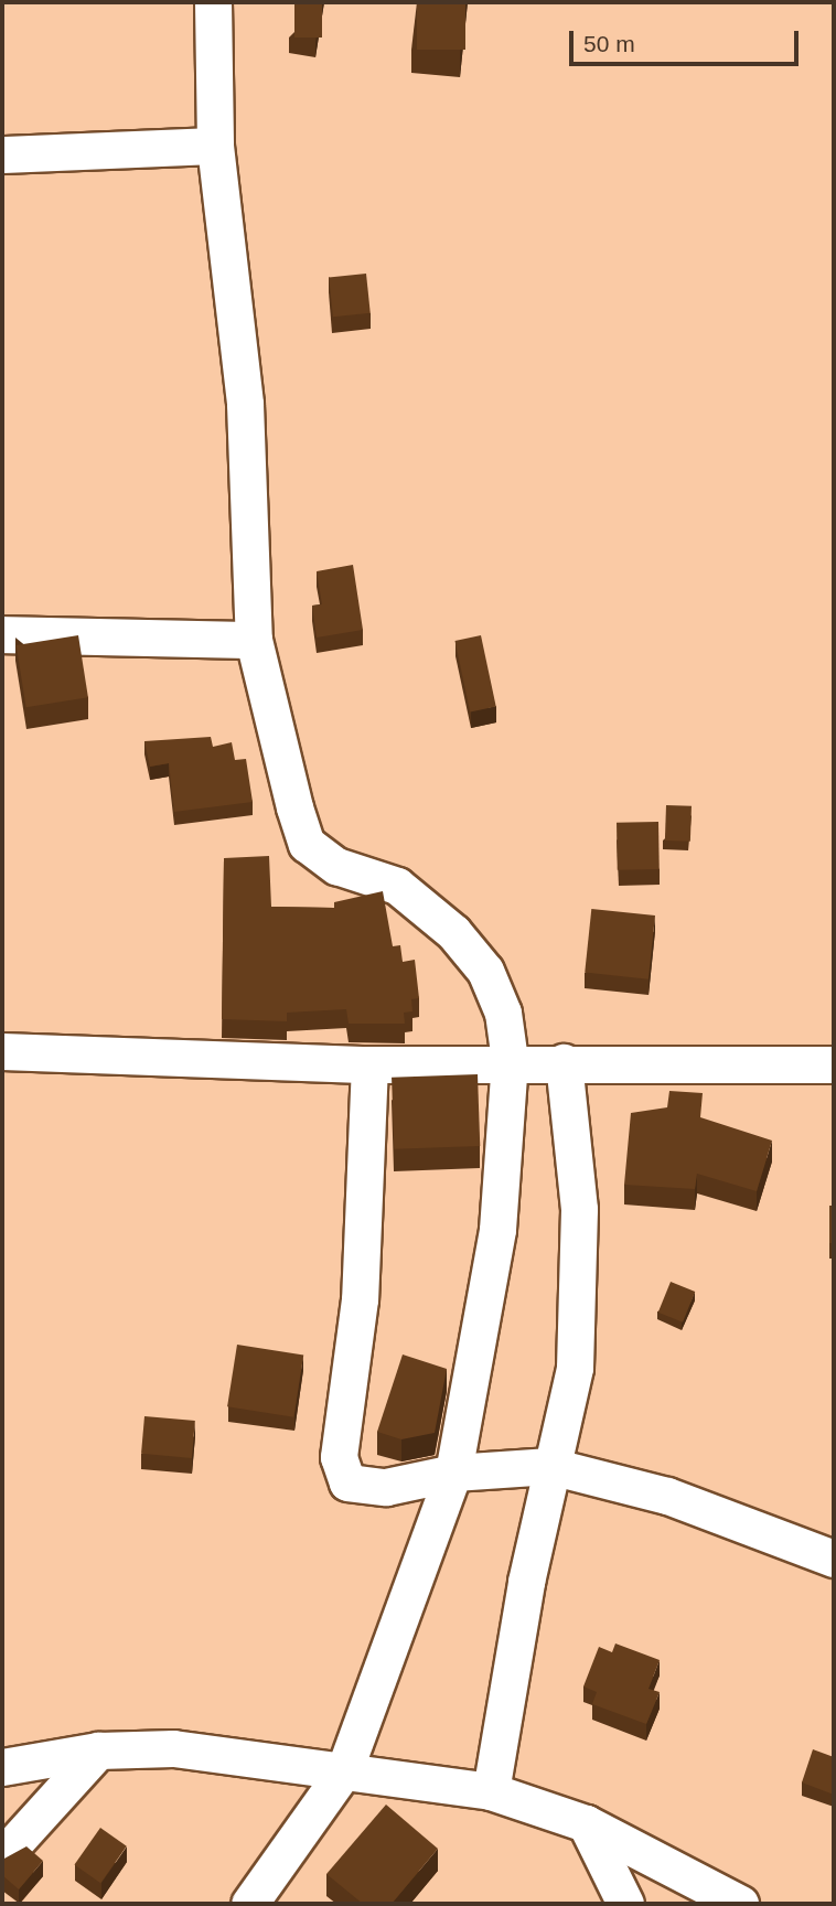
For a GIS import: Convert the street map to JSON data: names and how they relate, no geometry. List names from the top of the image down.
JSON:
{
  "scale_bar": "50 m"
}
